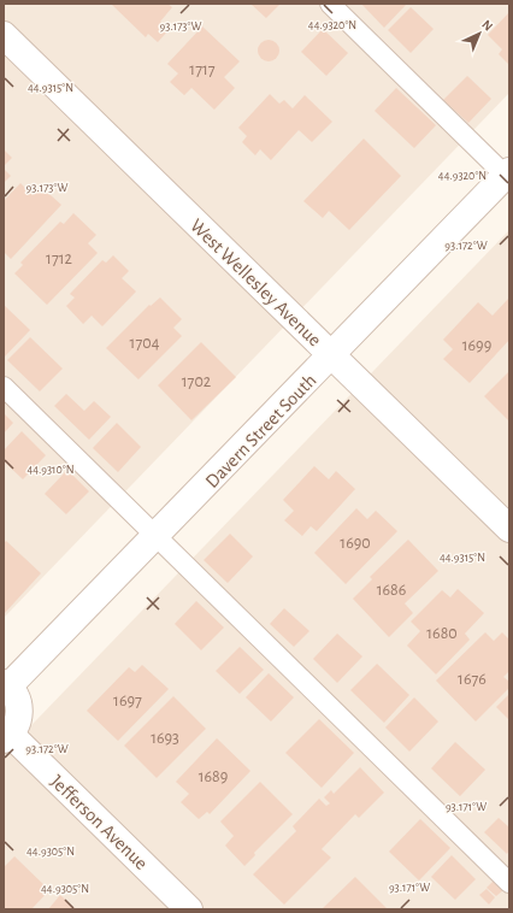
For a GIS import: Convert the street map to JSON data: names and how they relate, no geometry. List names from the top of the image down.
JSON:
{
  "streets": {
    "street": ["West Wellesley Avenue", "Davern Street South", "Jefferson Avenue"]
  },
  "crossings": [
    ["West Wellesley Avenue", "Davern Street South"]
  ],
  "house_numbers": [
    "1717",
    "1712",
    "1704",
    "1699",
    "1702",
    "1690",
    "1686",
    "1680",
    "1676",
    "1697",
    "1693",
    "1689"
  ],
  "north": "top right",
  "coordinates": [
    "44.9320°N",
    "93.173°W",
    "44.9315°N",
    "93.172°W",
    "44.9310°N",
    "93.171°W",
    "44.9305°N"
  ]
}
